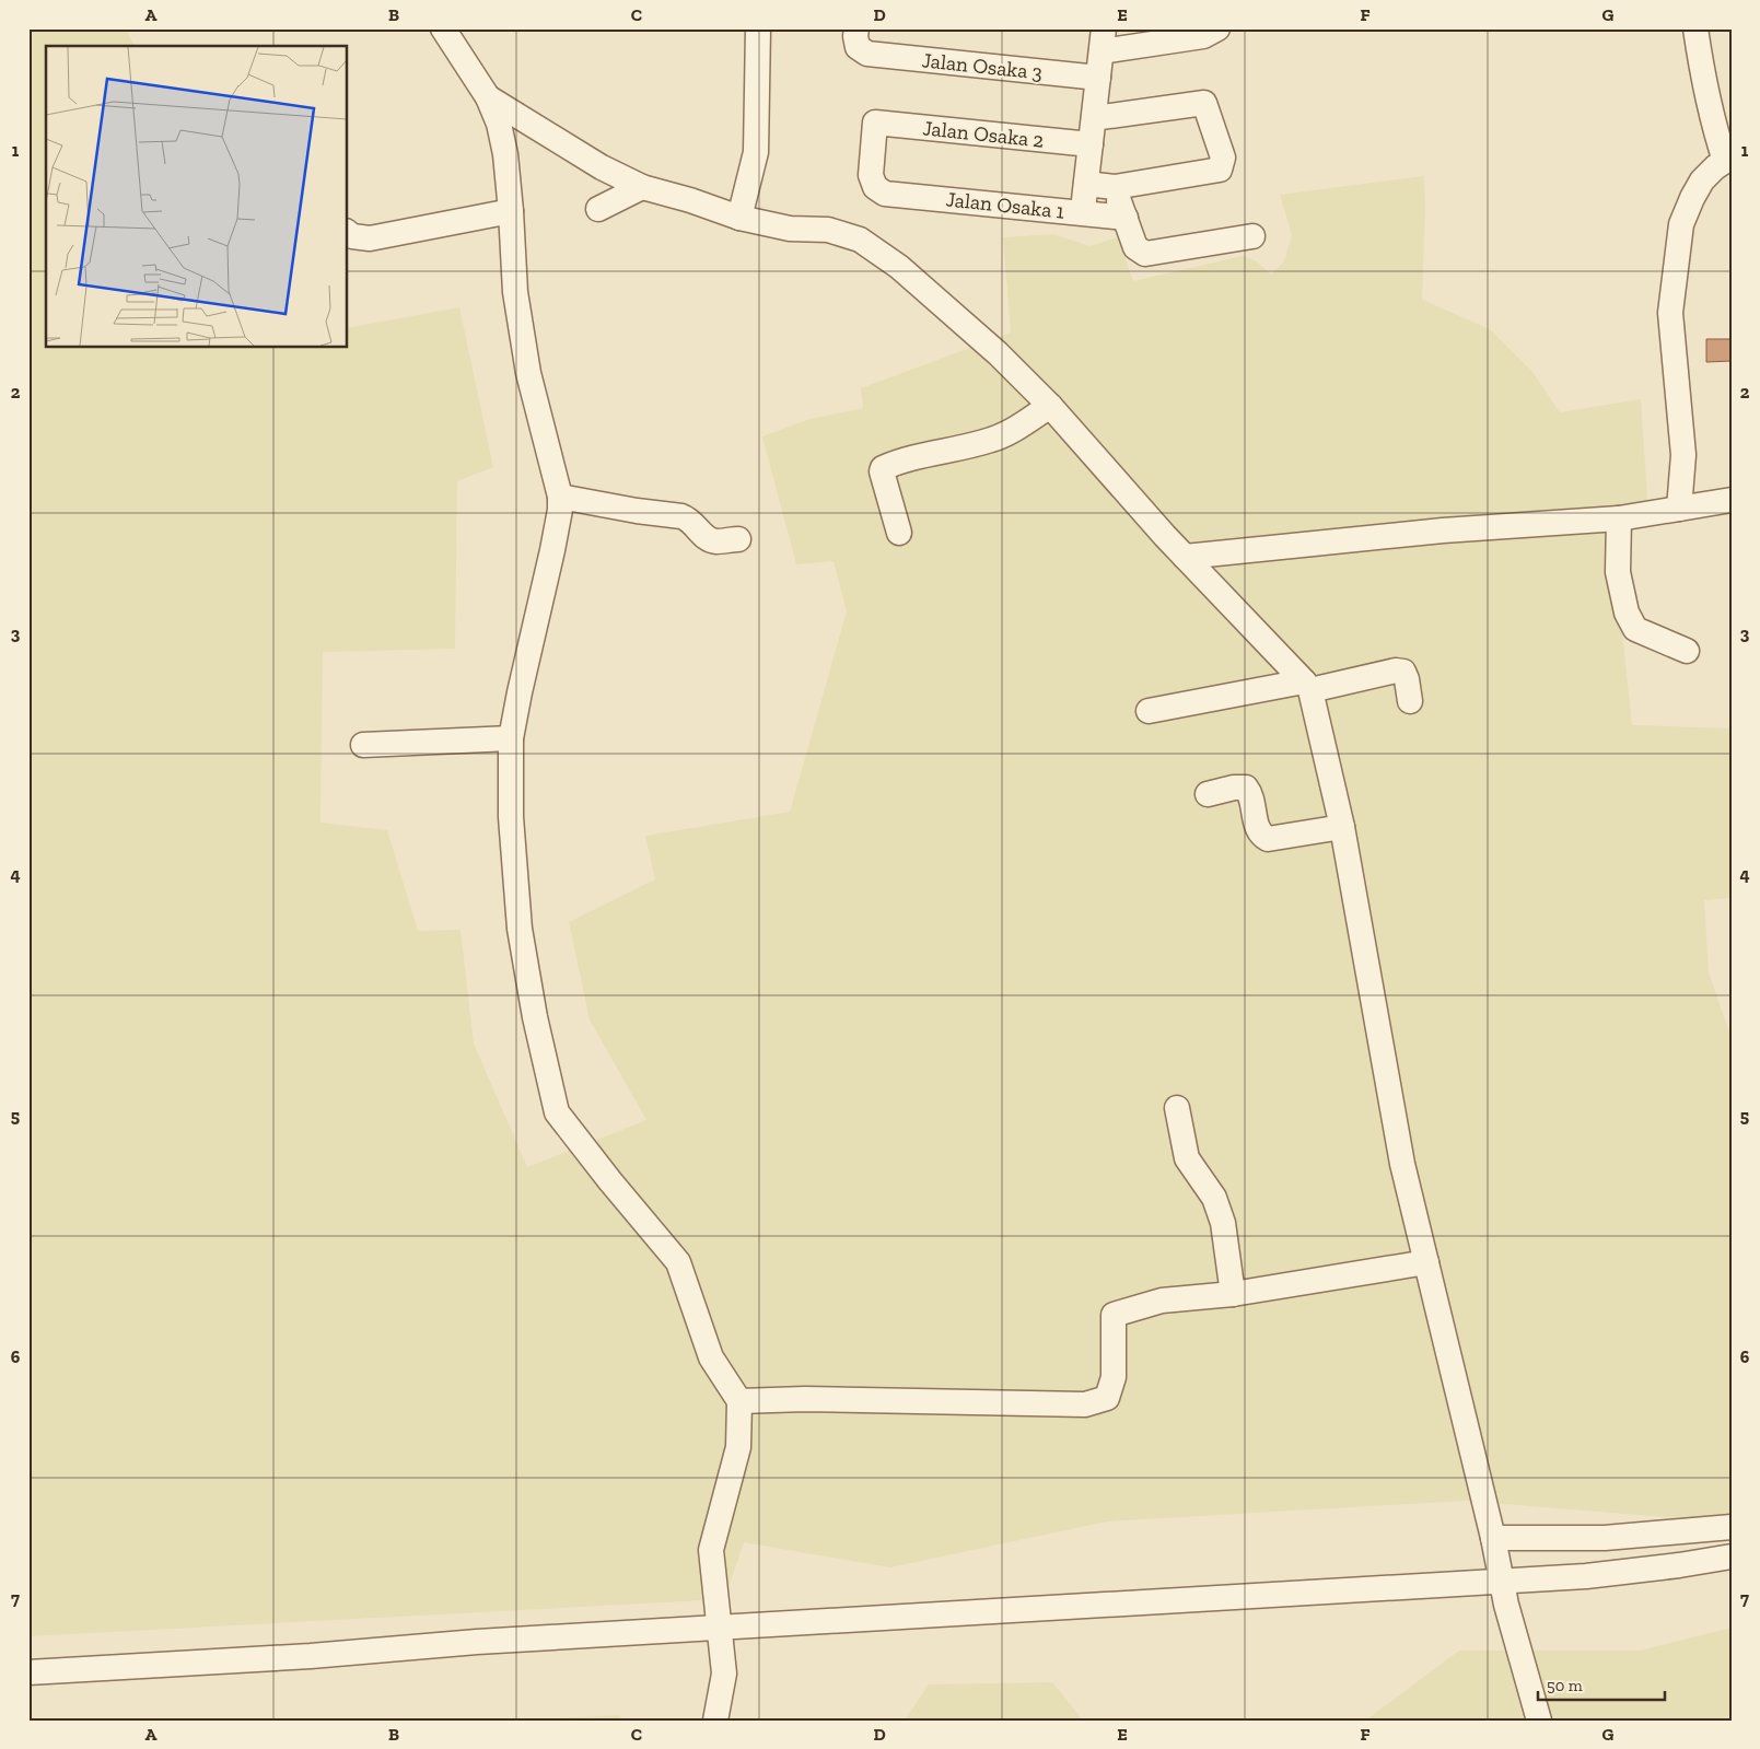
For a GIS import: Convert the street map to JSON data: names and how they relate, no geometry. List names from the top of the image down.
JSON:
{
  "streets": {
    "street": ["Jalan Osaka 3", "Jalan Osaka 2", "Jalan Osaka 1"]
  },
  "crossings": [
    ["Jalan Osaka 2", "Jalan Osaka 1"]
  ],
  "scale_bar": "50 m",
  "grid": {
    "columns": [
      "A",
      "B",
      "C",
      "D",
      "E",
      "F",
      "G"
    ],
    "rows": [
      "1",
      "2",
      "3",
      "4",
      "5",
      "6",
      "7"
    ]
  }
}
